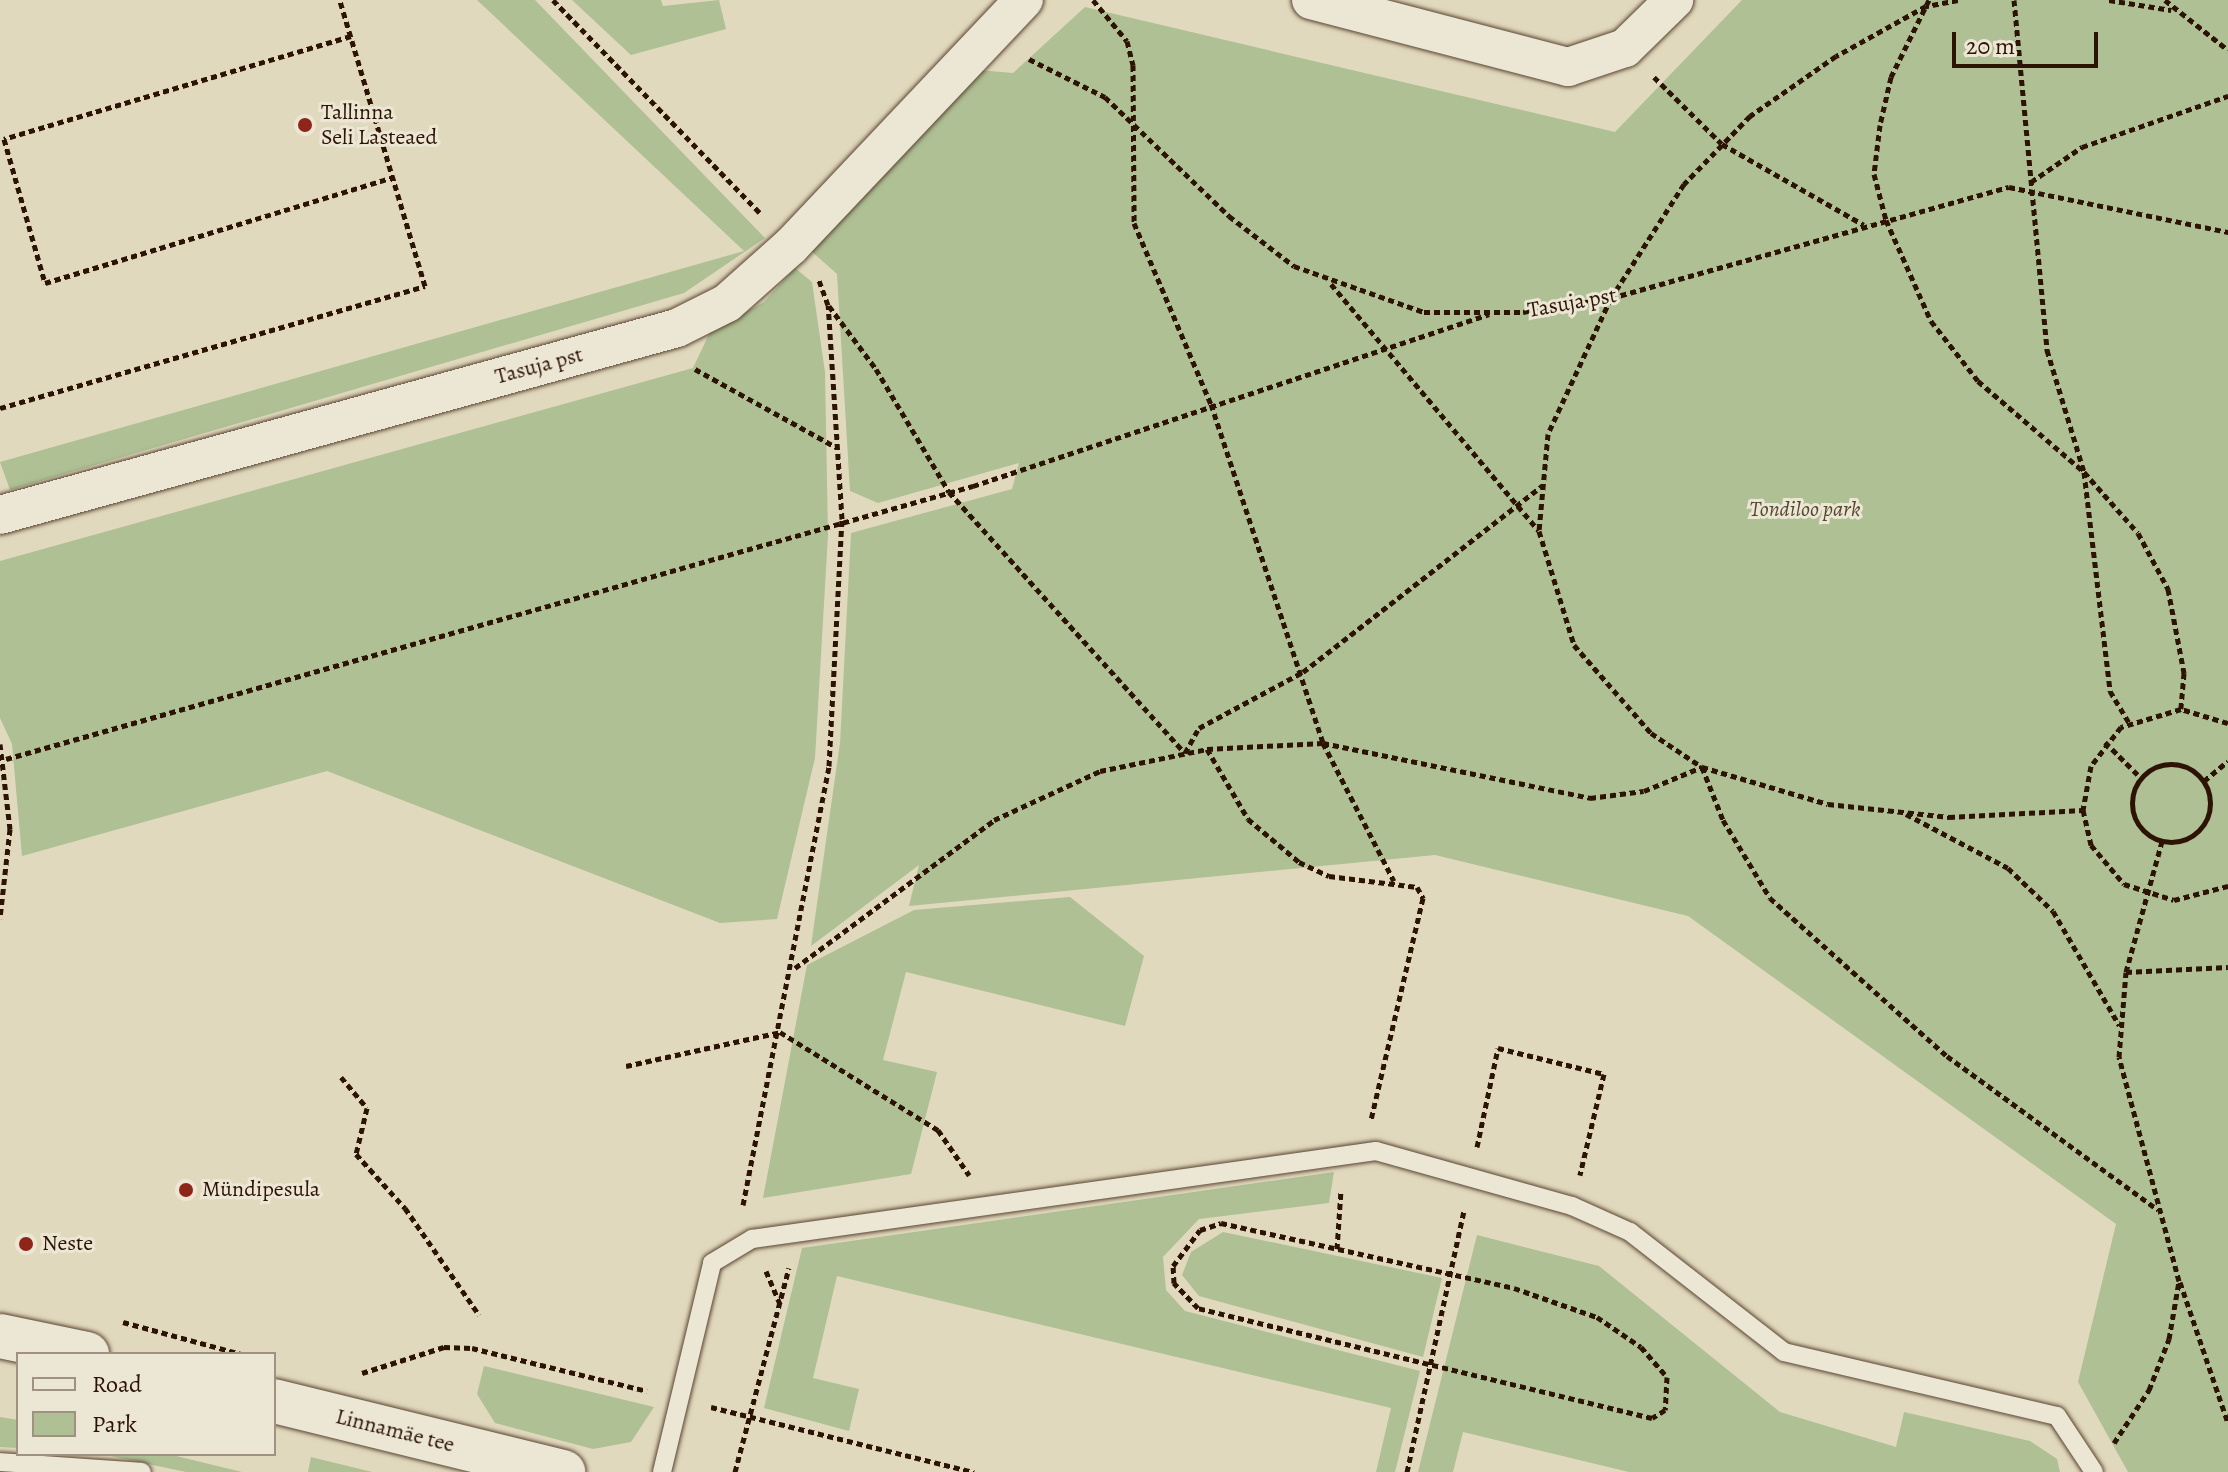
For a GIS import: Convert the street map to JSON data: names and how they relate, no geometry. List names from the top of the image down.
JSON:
{
  "streets": {
    "street": ["Tasuja pst", "Linnamäe tee"]
  },
  "parks": ["Tondiloo park"],
  "places": ["Tallinna Seli Lasteaed", "Mündipesula", "Neste"],
  "legend": ["Road", "Park"],
  "scale_bar": "20 m"
}
